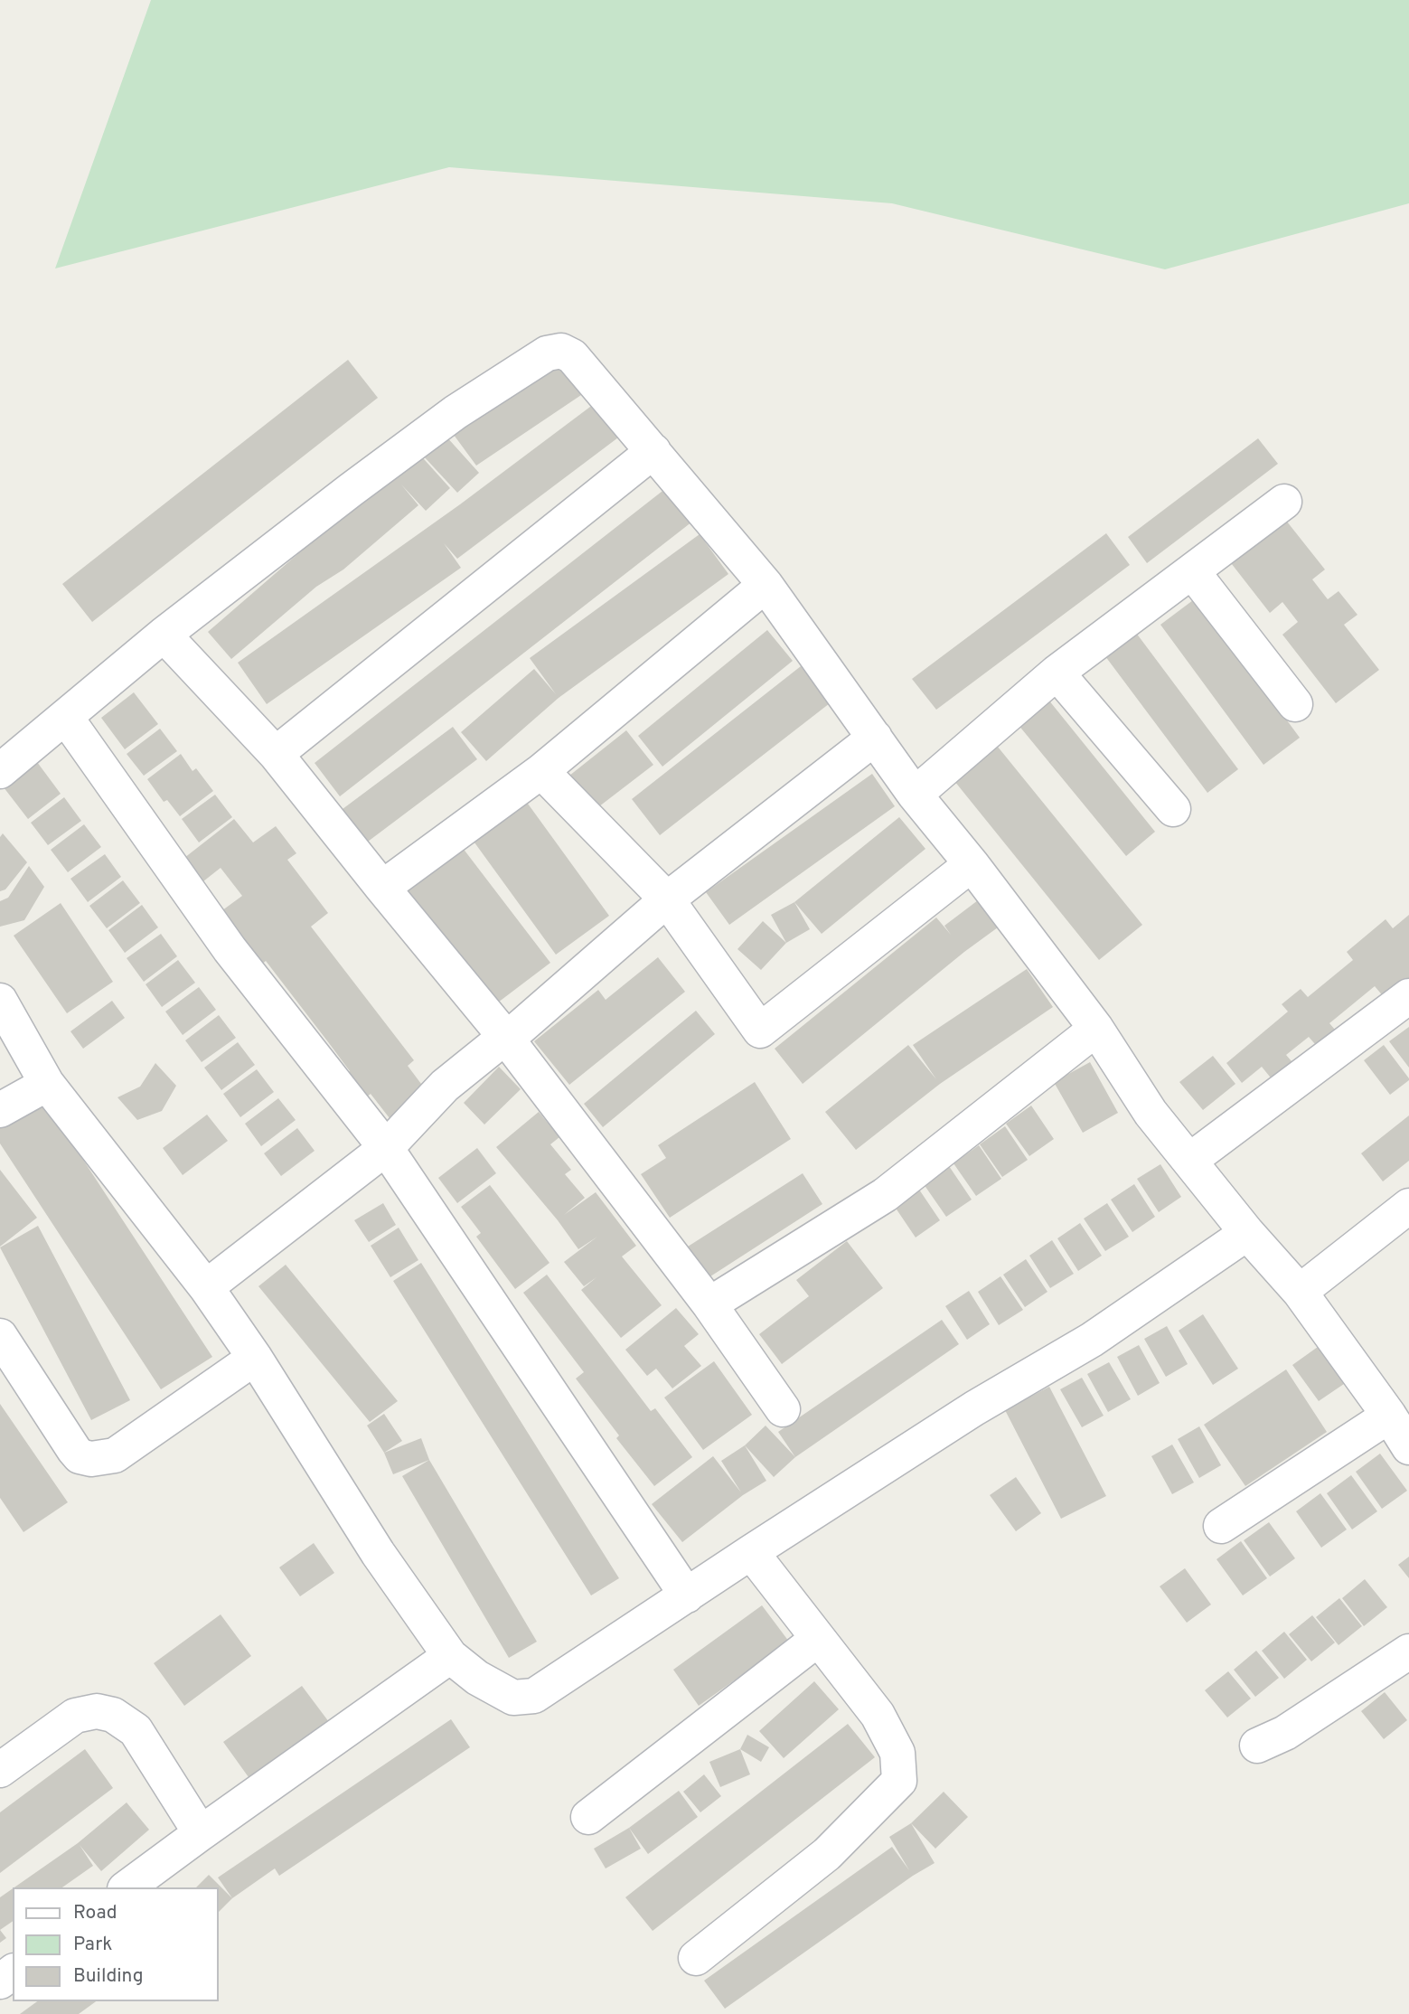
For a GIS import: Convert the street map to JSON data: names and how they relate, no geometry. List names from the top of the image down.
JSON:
{
  "legend": ["Road", "Park", "Building"]
}
